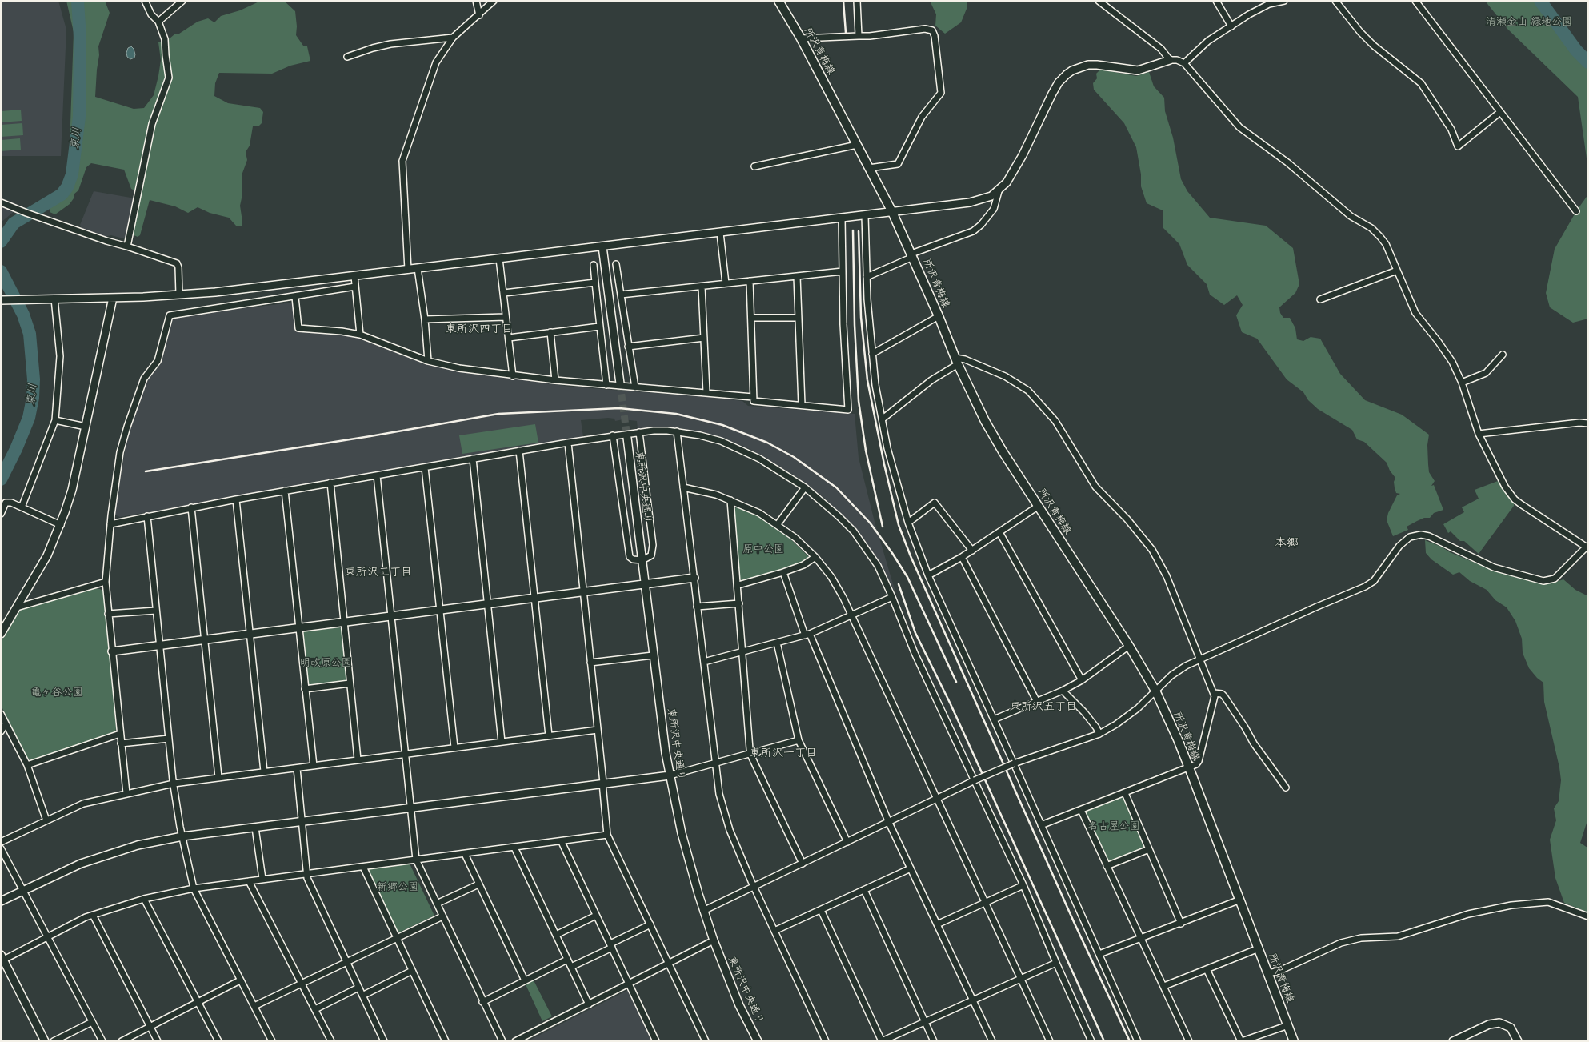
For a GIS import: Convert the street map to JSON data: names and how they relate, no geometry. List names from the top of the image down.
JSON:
{
  "streets": {
    "main road": ["所沢青梅線"],
    "street": ["東所沢中央通り"]
  },
  "districts": [
    "東所沢四丁目",
    "本郷",
    "東所沢三丁目",
    "東所沢五丁目",
    "東所沢一丁目"
  ],
  "water": ["東川"],
  "parks": [
    "清瀬金山 緑地公園",
    "原中公園",
    "明改原公園",
    "亀ヶ谷公園",
    "名古屋公園",
    "新郷公園"
  ]
}
